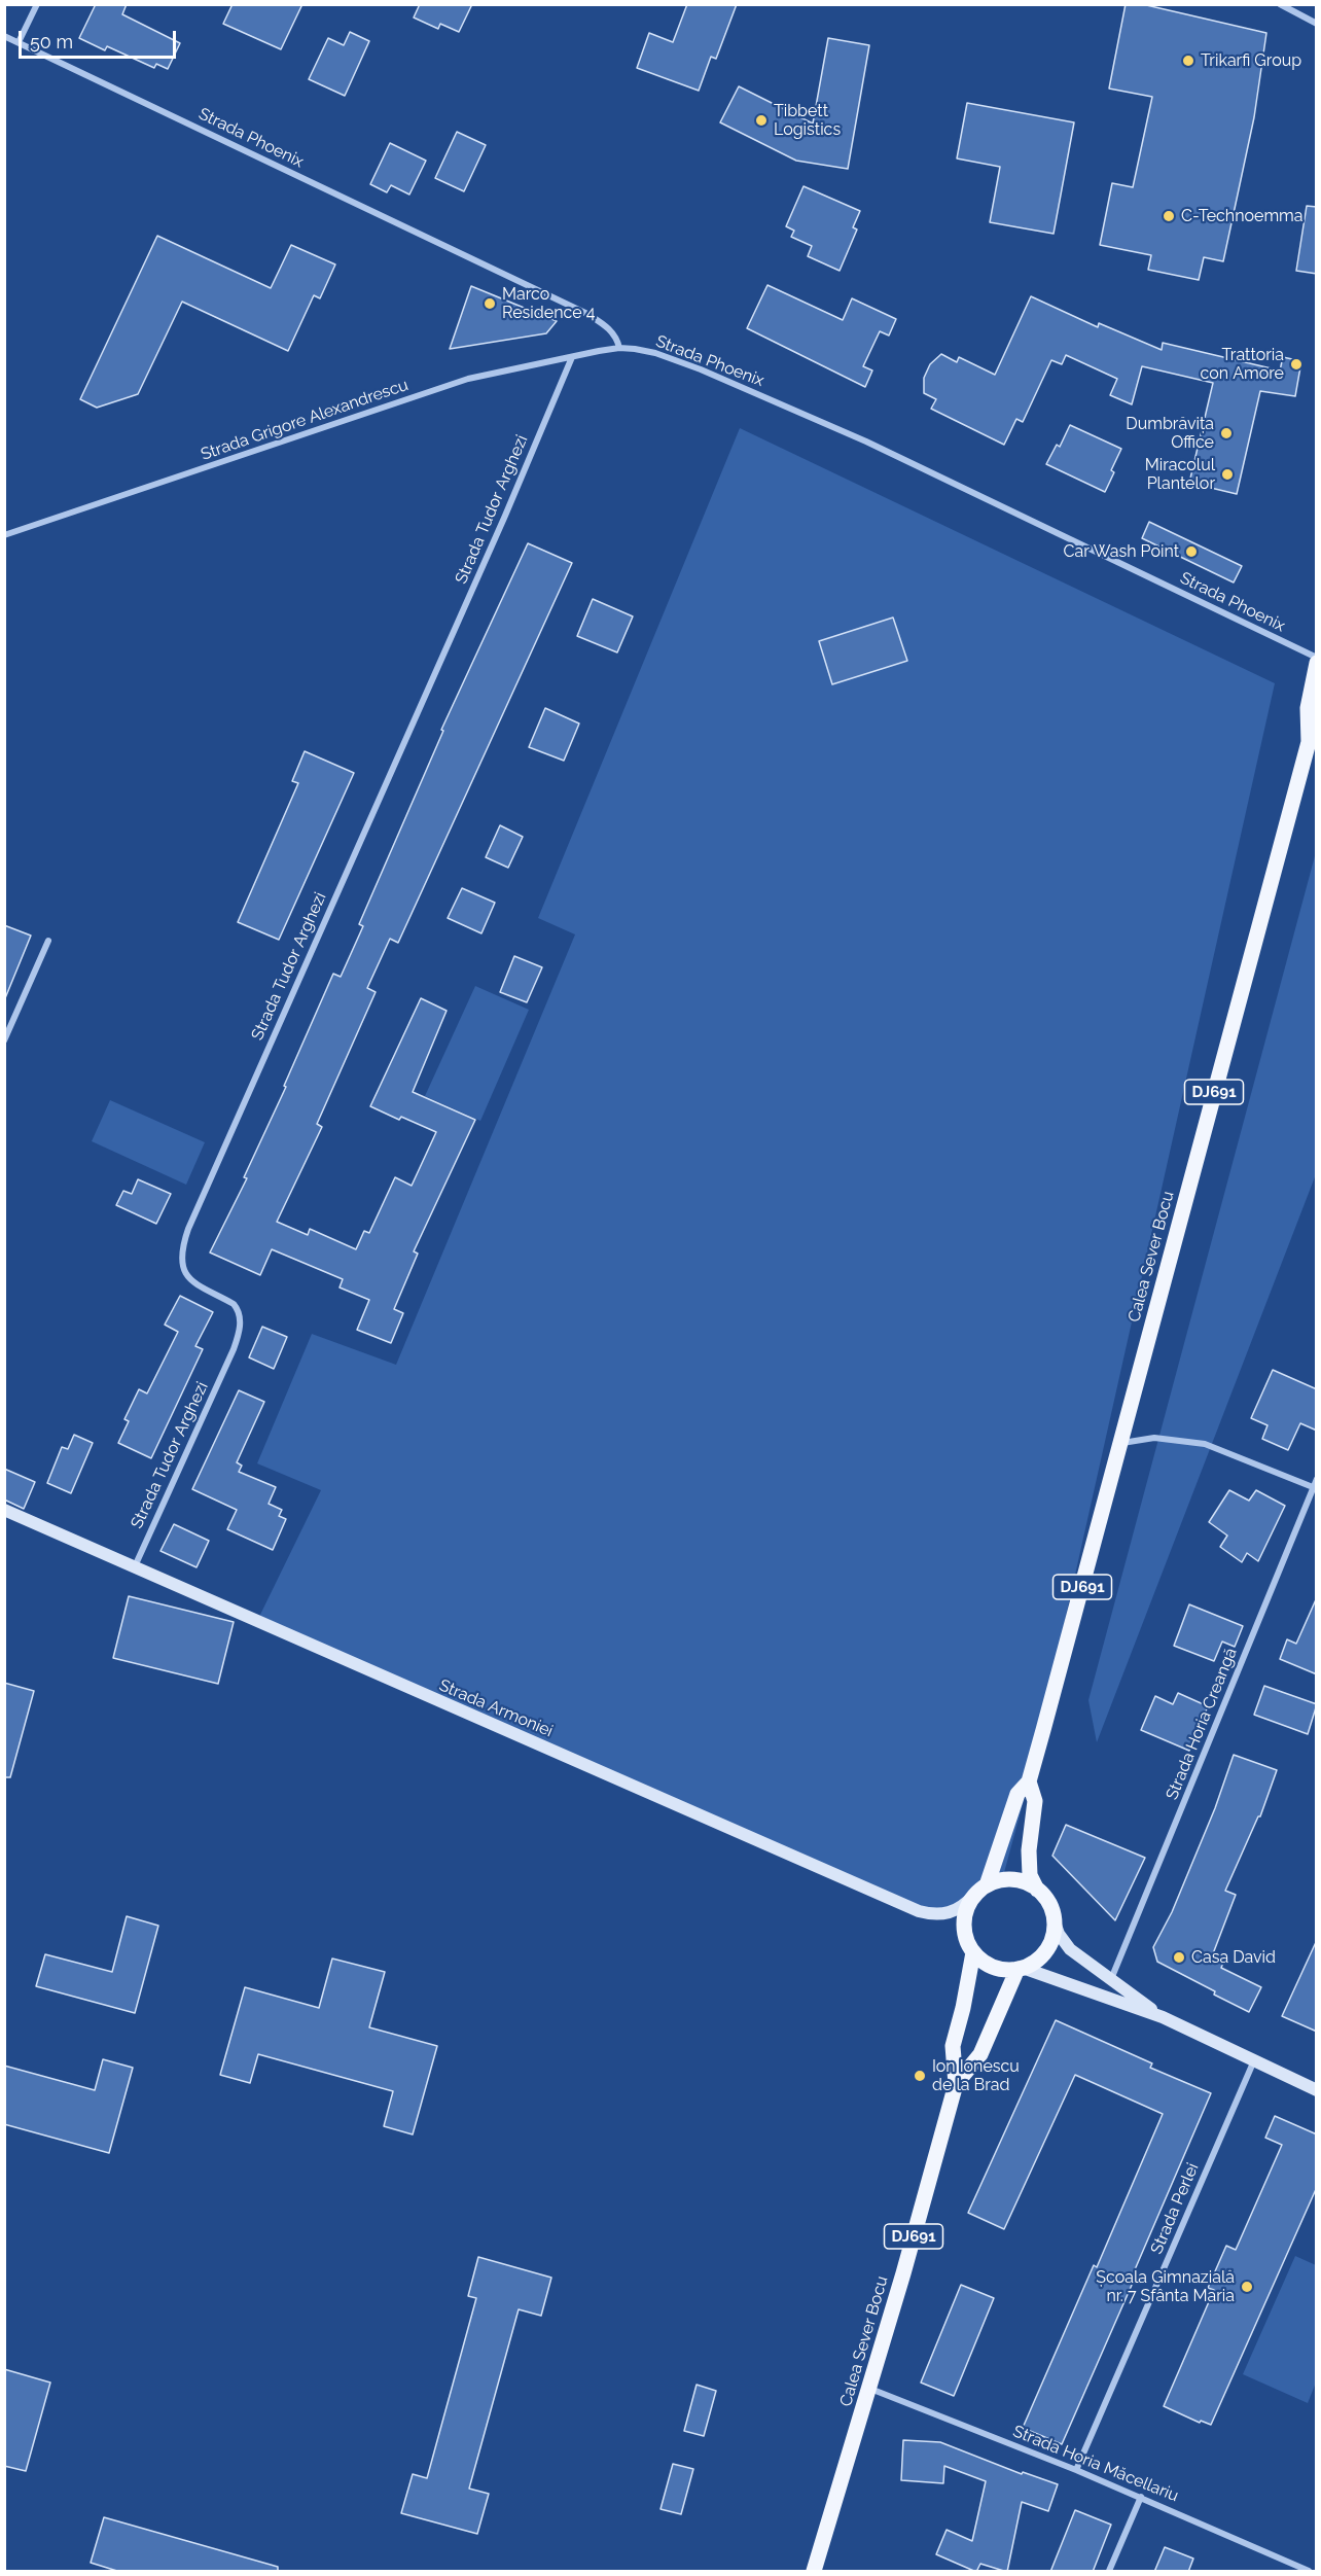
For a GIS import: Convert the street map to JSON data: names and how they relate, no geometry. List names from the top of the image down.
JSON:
{
  "streets": {
    "main road": ["DJ691", "Calea Sever Bocu"],
    "street": [
      "Strada Phoenix",
      "Strada Grigore Alexandrescu",
      "Strada Tudor Arghezi",
      "Strada Armoniei",
      "Strada Horia Creangă",
      "Strada Perlei",
      "Strada Horia Măcellariu"
    ]
  },
  "crossings": [
    ["Strada Phoenix", "Strada Grigore Alexandrescu"],
    ["Strada Phoenix", "Calea Sever Bocu"],
    ["Strada Grigore Alexandrescu", "Strada Tudor Arghezi"],
    ["Strada Tudor Arghezi", "Strada Armoniei"],
    ["DJ691", "Calea Sever Bocu"],
    ["DJ691", "Strada Armoniei"],
    ["Calea Sever Bocu", "Strada Armoniei"],
    ["Calea Sever Bocu", "Strada Horia Măcellariu"],
    ["Strada Perlei", "Strada Horia Măcellariu"]
  ],
  "places": [
    "Trikarfi Group",
    "Tibbett Logistics",
    "C-Technoemma",
    "Marco Residence 4",
    "Trattoria con Amore",
    "Dumbrăvița Office",
    "Miracolul Plantelor",
    "Car Wash Point",
    "Casa David",
    "Ion Ionescu de la Brad",
    "Școala Gimnazială nr. 7 Sfânta Maria"
  ],
  "scale_bar": "50 m"
}
